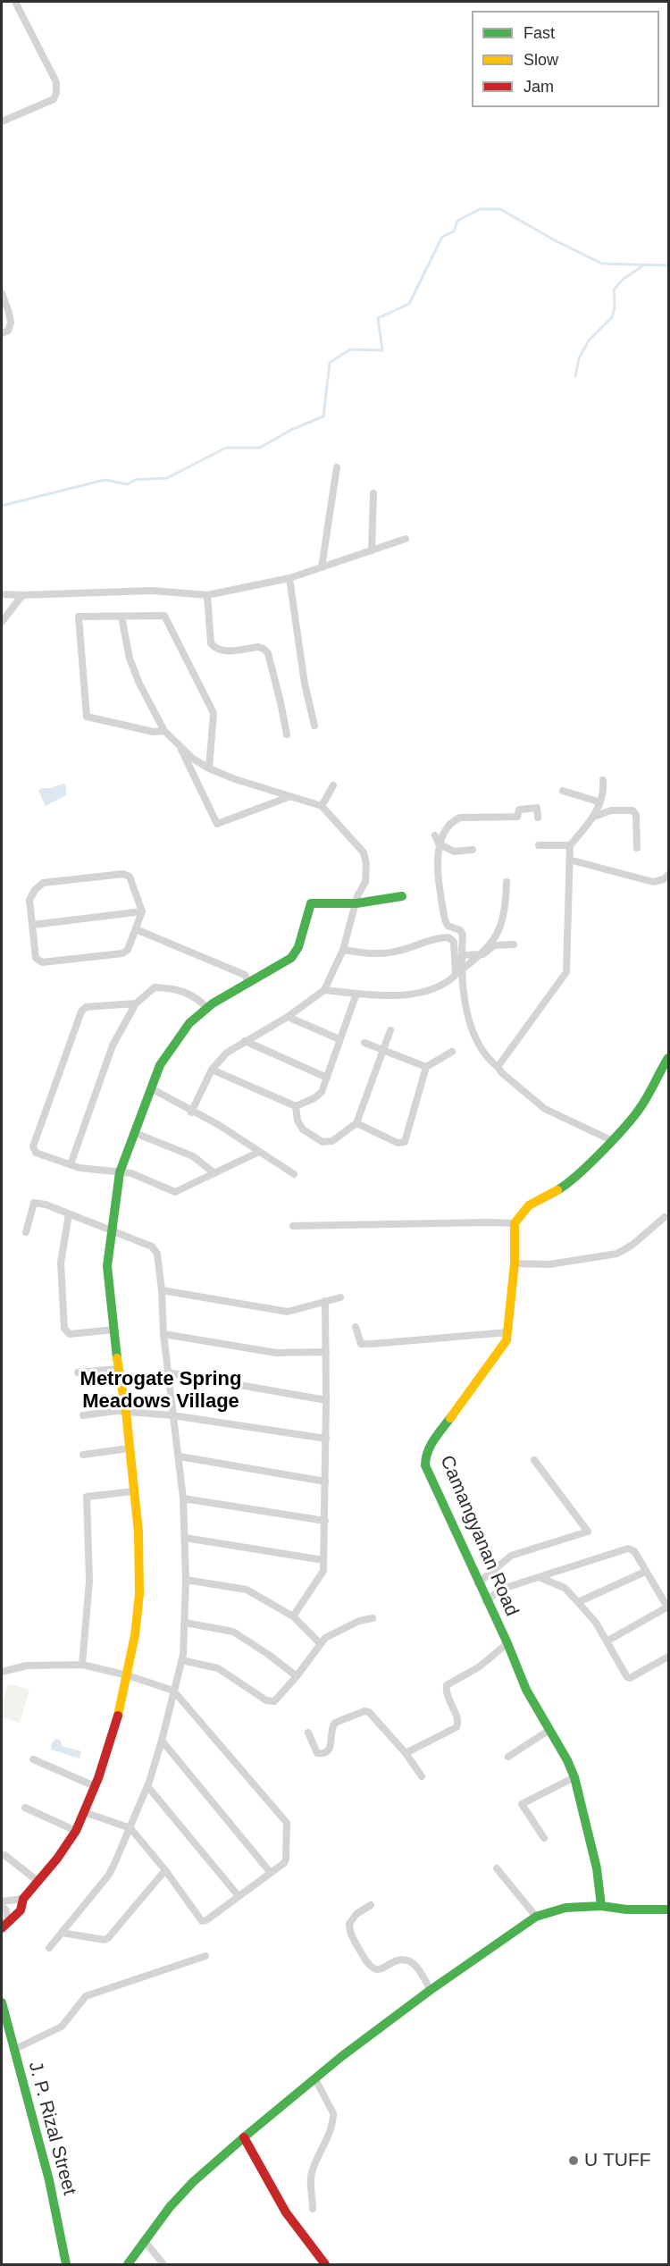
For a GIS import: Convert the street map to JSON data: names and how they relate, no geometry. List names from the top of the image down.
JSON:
{
  "streets": {
    "street": ["Camangyanan Road", "J. P. Rizal Street"]
  },
  "districts": ["Metrogate Spring Meadows Village"],
  "places": ["U TUFF"],
  "legend": ["Fast", "Slow", "Jam"]
}
